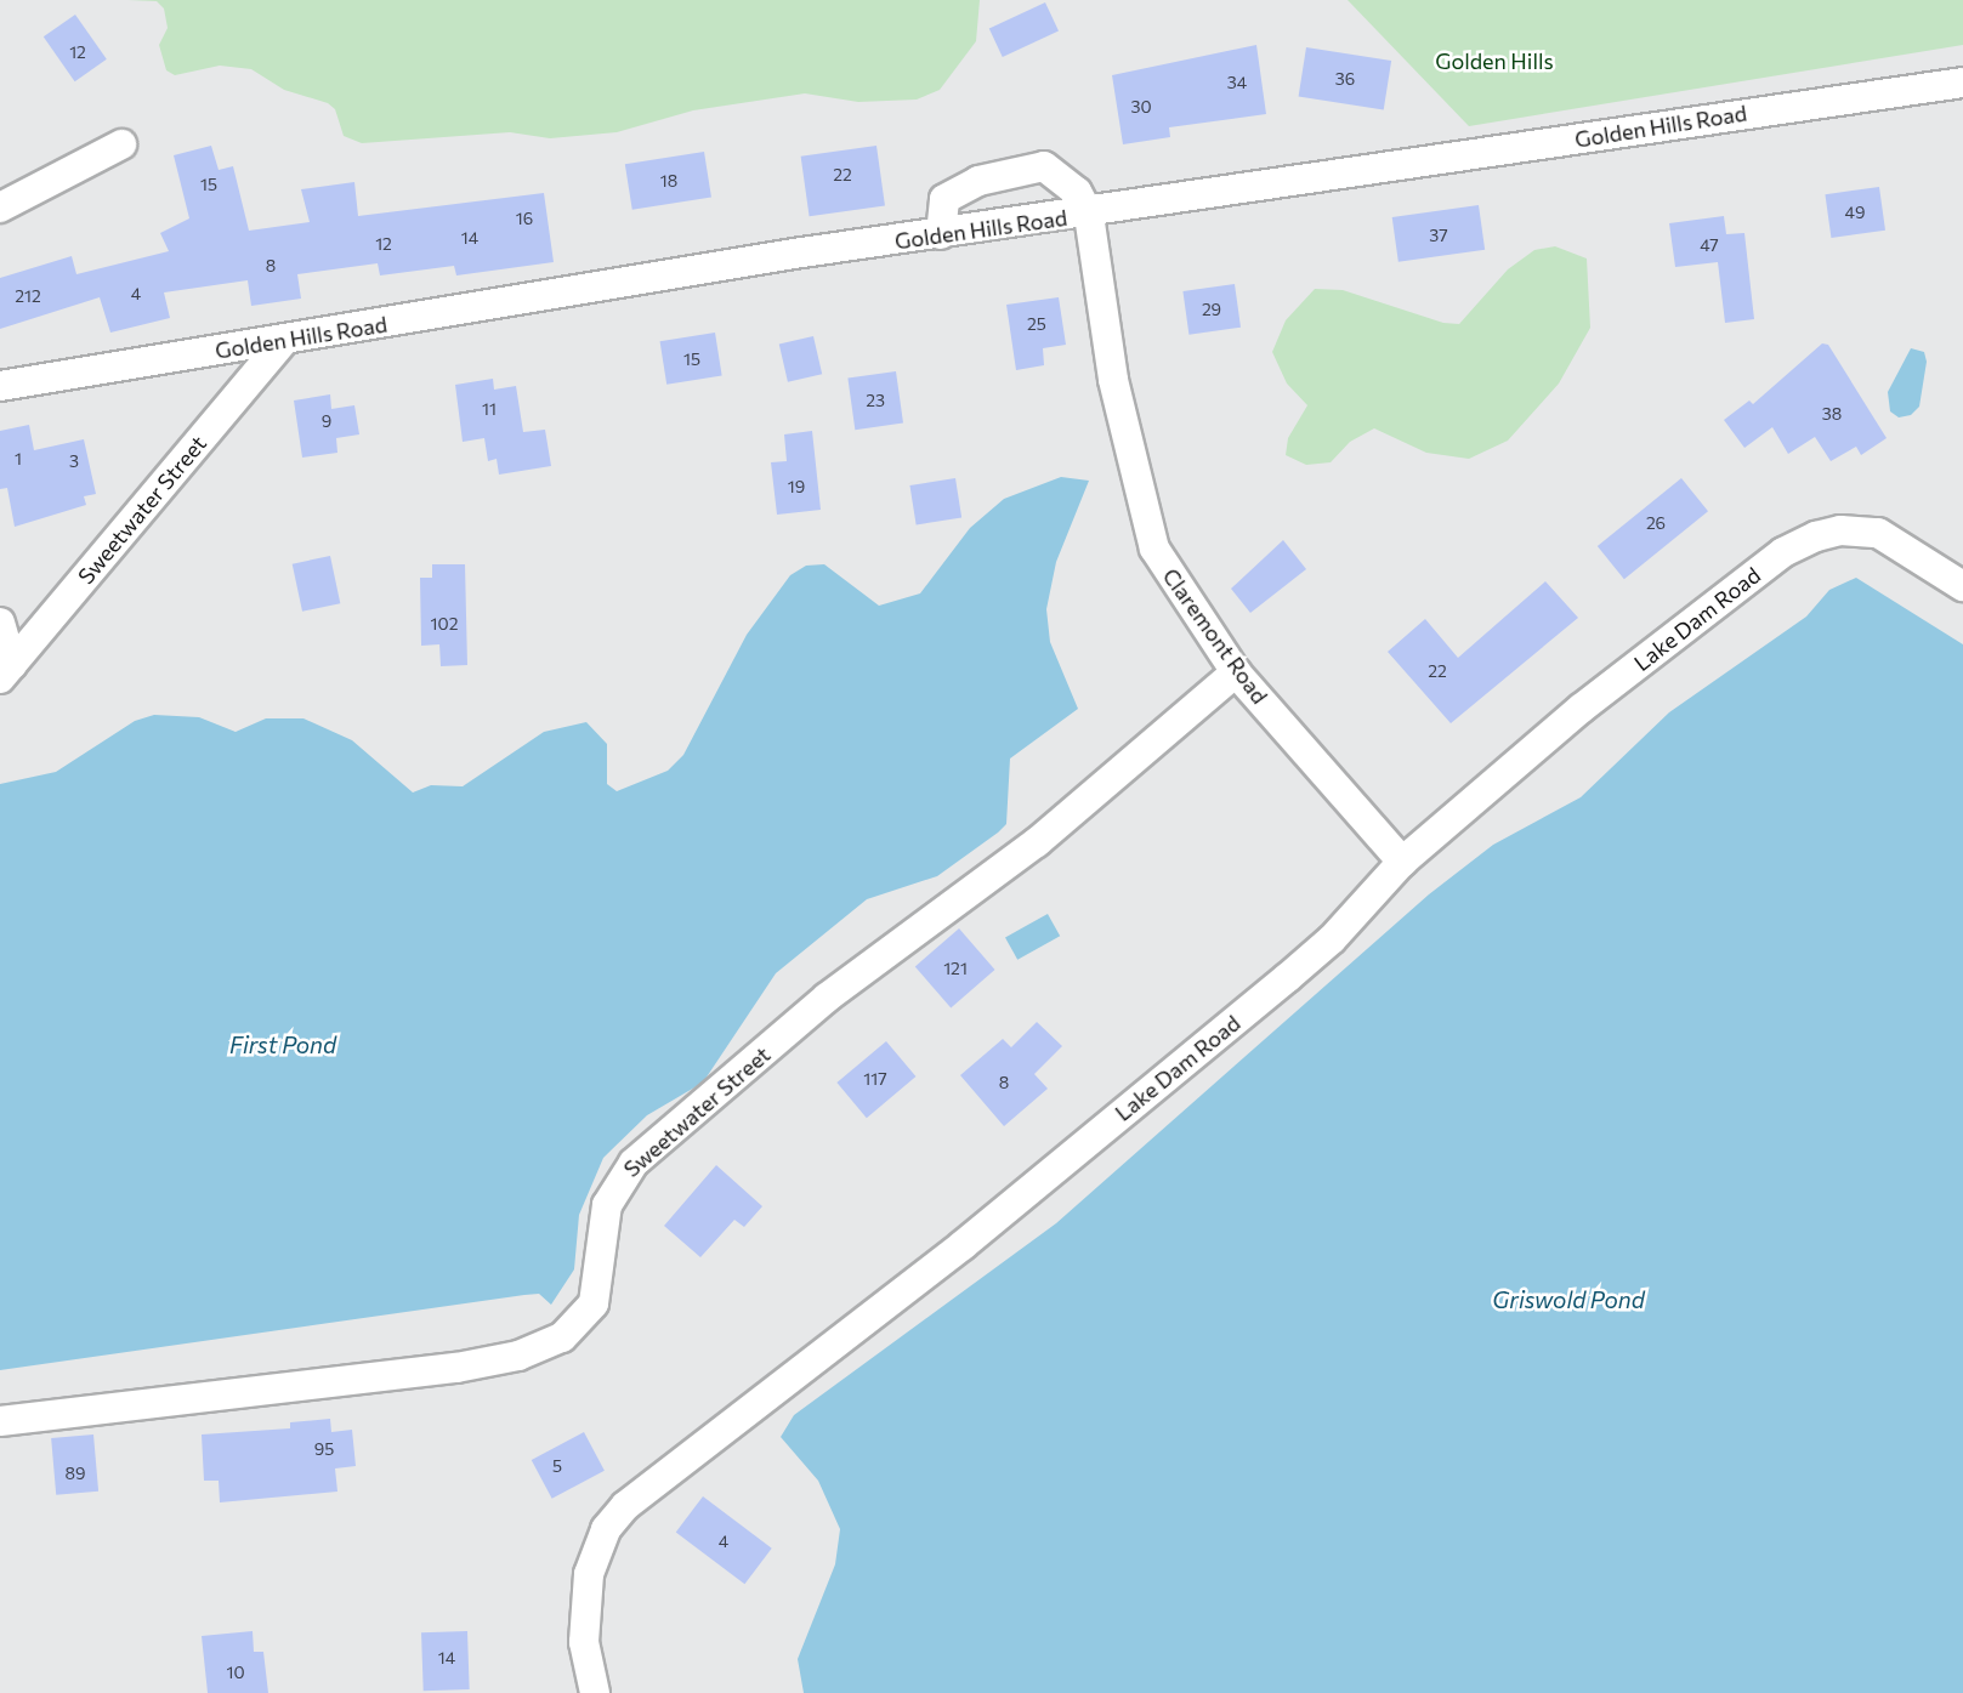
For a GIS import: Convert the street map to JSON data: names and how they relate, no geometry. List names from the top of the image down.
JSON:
{
  "streets": {
    "street": [
      "Golden Hills Road",
      "Sweetwater Street",
      "Lake Dam Road",
      "Claremont Road"
    ]
  },
  "crossings": [
    ["Golden Hills Road", "Sweetwater Street"],
    ["Golden Hills Road", "Claremont Road"],
    ["Sweetwater Street", "Claremont Road"],
    ["Lake Dam Road", "Claremont Road"]
  ],
  "water": ["First Pond", "Griswold Pond"],
  "parks": ["Golden Hills"],
  "house_numbers": [
    "12",
    "36",
    "34",
    "30",
    "22",
    "18",
    "15",
    "49",
    "16",
    "37",
    "14",
    "12",
    "47",
    "8",
    "4",
    "212",
    "29",
    "25",
    "15",
    "23",
    "11",
    "38",
    "9",
    "1",
    "3",
    "19",
    "26",
    "102",
    "22",
    "121",
    "117",
    "8",
    "95",
    "5",
    "89",
    "4",
    "14",
    "10"
  ]
}
